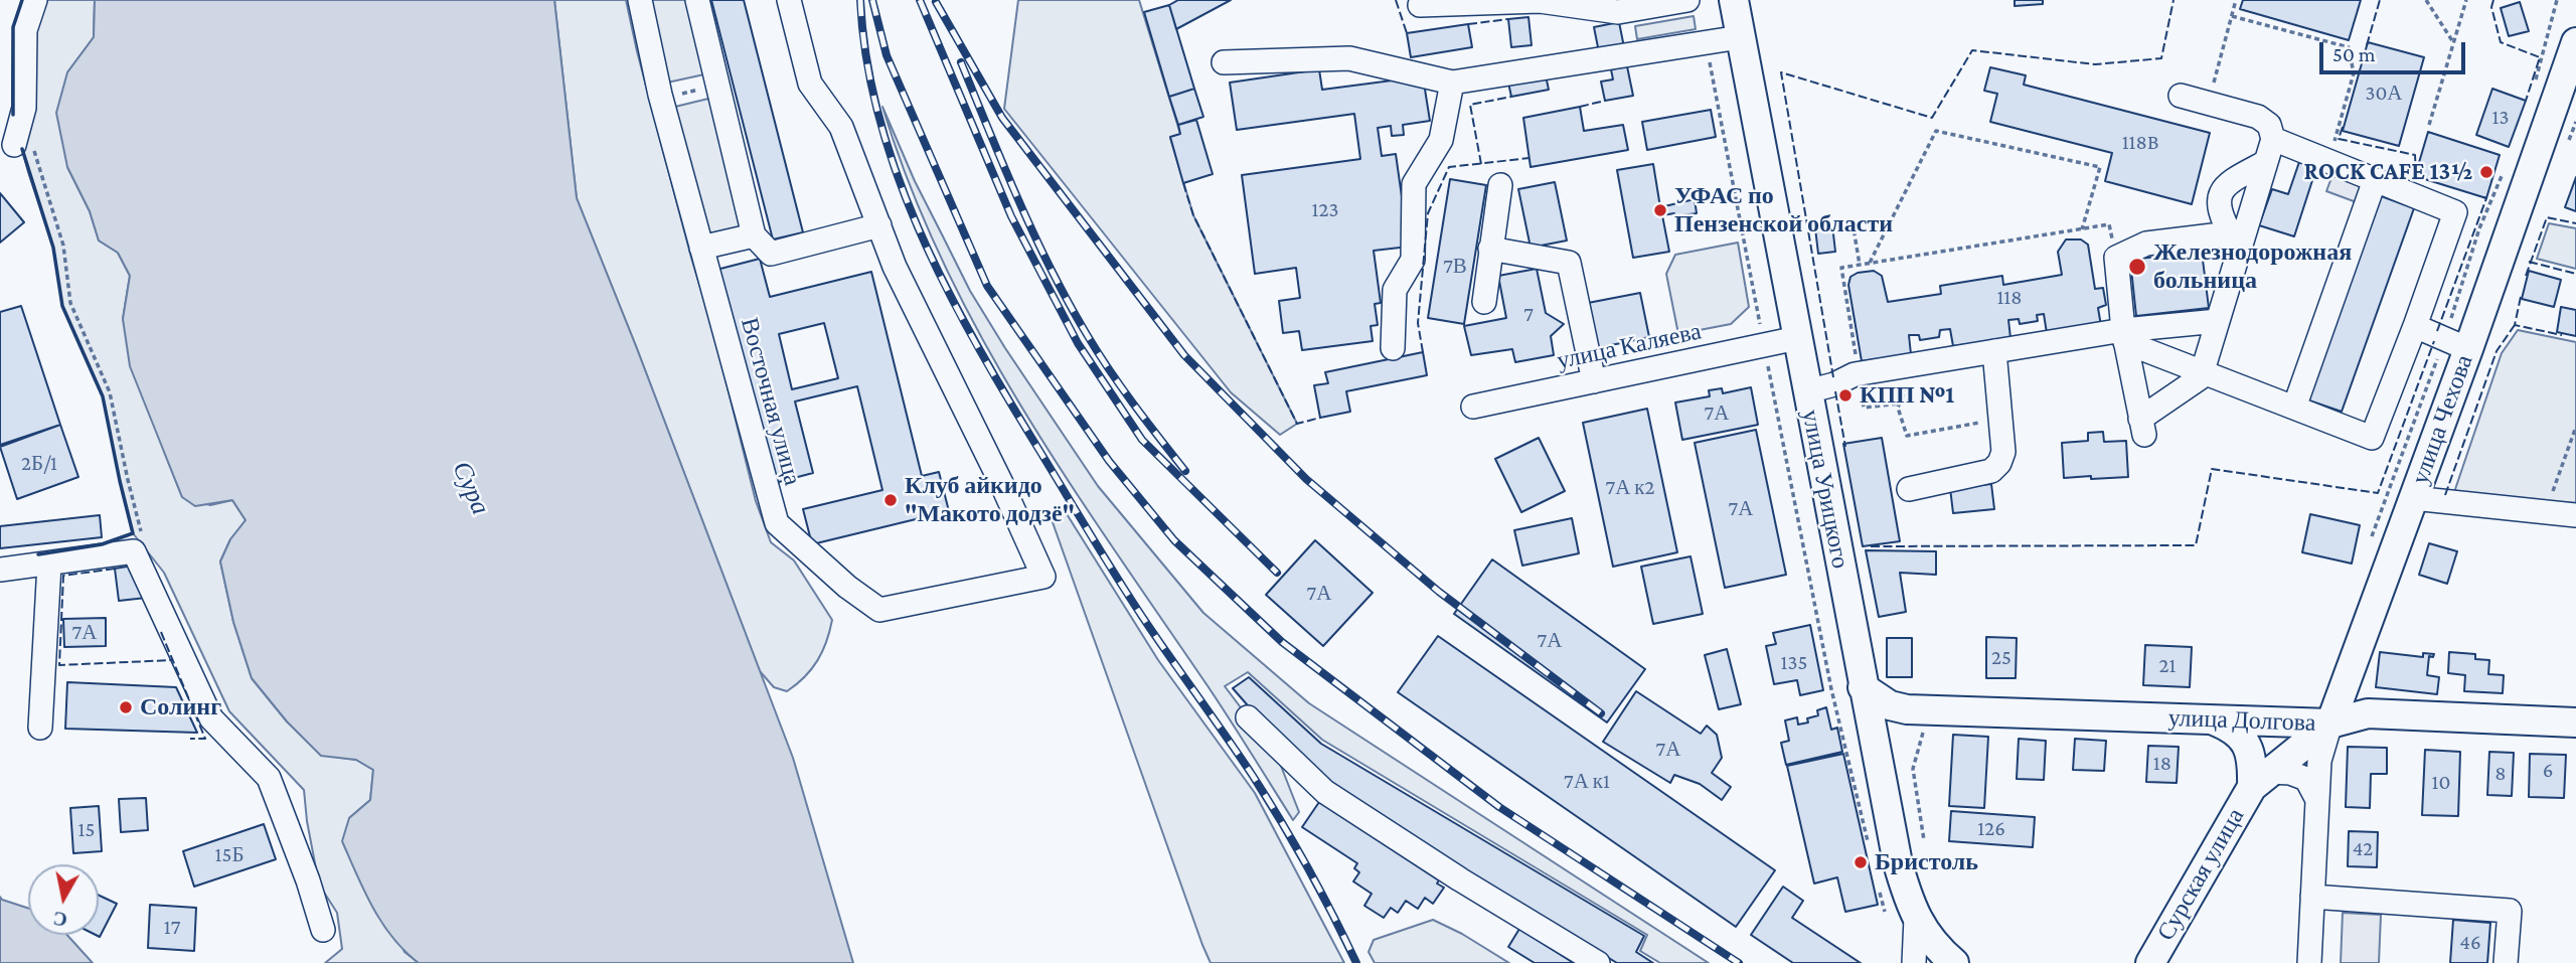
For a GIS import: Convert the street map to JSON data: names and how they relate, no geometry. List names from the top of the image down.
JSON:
{
  "streets": {
    "main road": [
      "улица Чехова",
      "улица Урицкого",
      "улица Долгова",
      "Сурская улица"
    ],
    "street": ["улица Каляева", "Восточная улица"]
  },
  "crossings": [
    ["улица Каляева", "улица Урицкого"],
    ["улица Чехова", "улица Долгова"],
    ["улица Чехова", "Сурская улица"],
    ["улица Урицкого", "улица Долгова"],
    ["улица Долгова", "Сурская улица"]
  ],
  "water": ["Сура"],
  "places": [
    "ROCK CAFE 13½",
    "УФАС по Пензенской области",
    "Железнодорожная больница",
    "КПП №1",
    "Клуб айкидо \"Макото додзё\"",
    "Солинг",
    "Бристоль"
  ],
  "house_numbers": [
    "30А",
    "13",
    "118B",
    "123",
    "7В",
    "118",
    "7",
    "7А",
    "2Б/1",
    "7А к2",
    "7А",
    "7А",
    "7А",
    "7А",
    "25",
    "135",
    "21",
    "7А",
    "18",
    "6",
    "8",
    "7А к1",
    "10",
    "126",
    "15",
    "42",
    "15Б",
    "17",
    "46"
  ],
  "scale_bar": "50 m",
  "north": "bottom"
}
